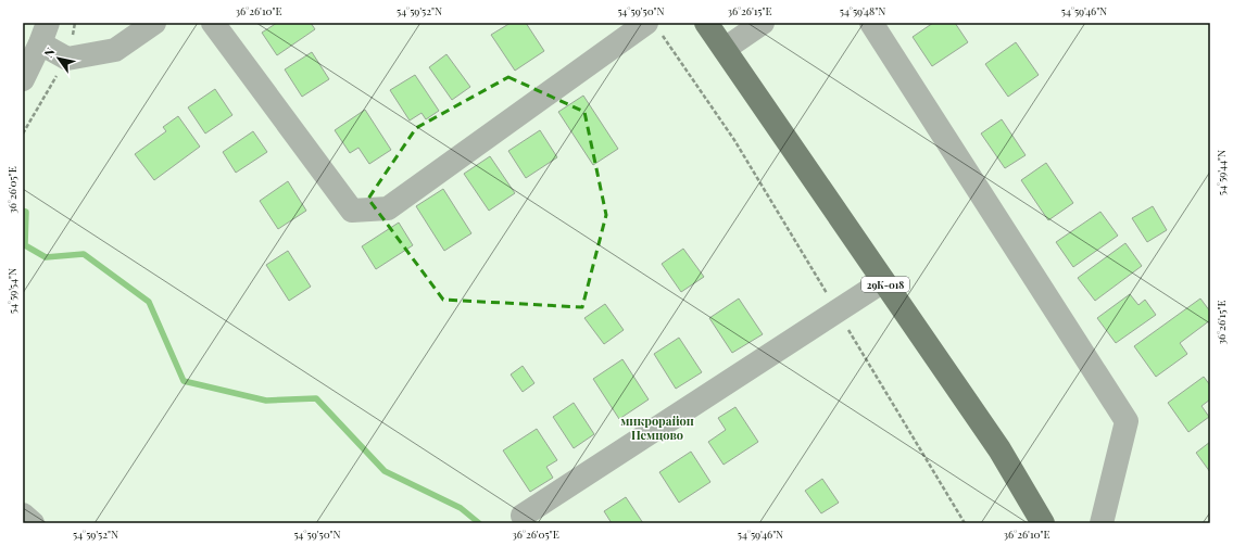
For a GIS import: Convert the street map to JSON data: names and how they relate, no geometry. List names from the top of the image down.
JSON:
{
  "streets": {
    "main road": ["29К-018"]
  },
  "districts": ["микрорайон Немцово"],
  "north": "top left",
  "coordinates": [
    "36°26'10\"E",
    "54°59'52\"N",
    "54°59'50\"N",
    "36°26'15\"E",
    "54°59'48\"N",
    "54°59'46\"N",
    "54°59'44\"N",
    "36°26'05\"E",
    "54°59'54\"N"
  ]
}
